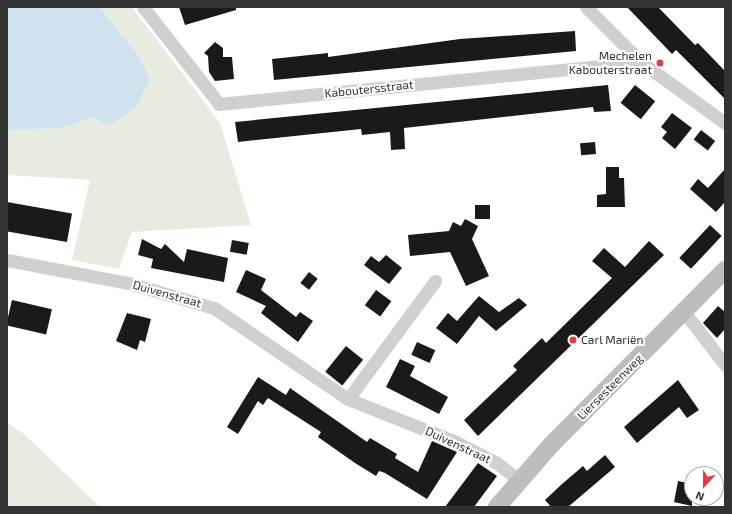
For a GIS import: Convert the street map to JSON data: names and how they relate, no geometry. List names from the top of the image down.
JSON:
{
  "streets": {
    "main road": ["Liersesteenweg"],
    "street": ["Kaboutersstraat", "Duivenstraat"]
  },
  "crossings": [
    ["Duivenstraat", "Liersesteenweg"]
  ],
  "places": ["Mechelen Kabouterstraat", "Carl Mariën"],
  "north": "bottom"
}
